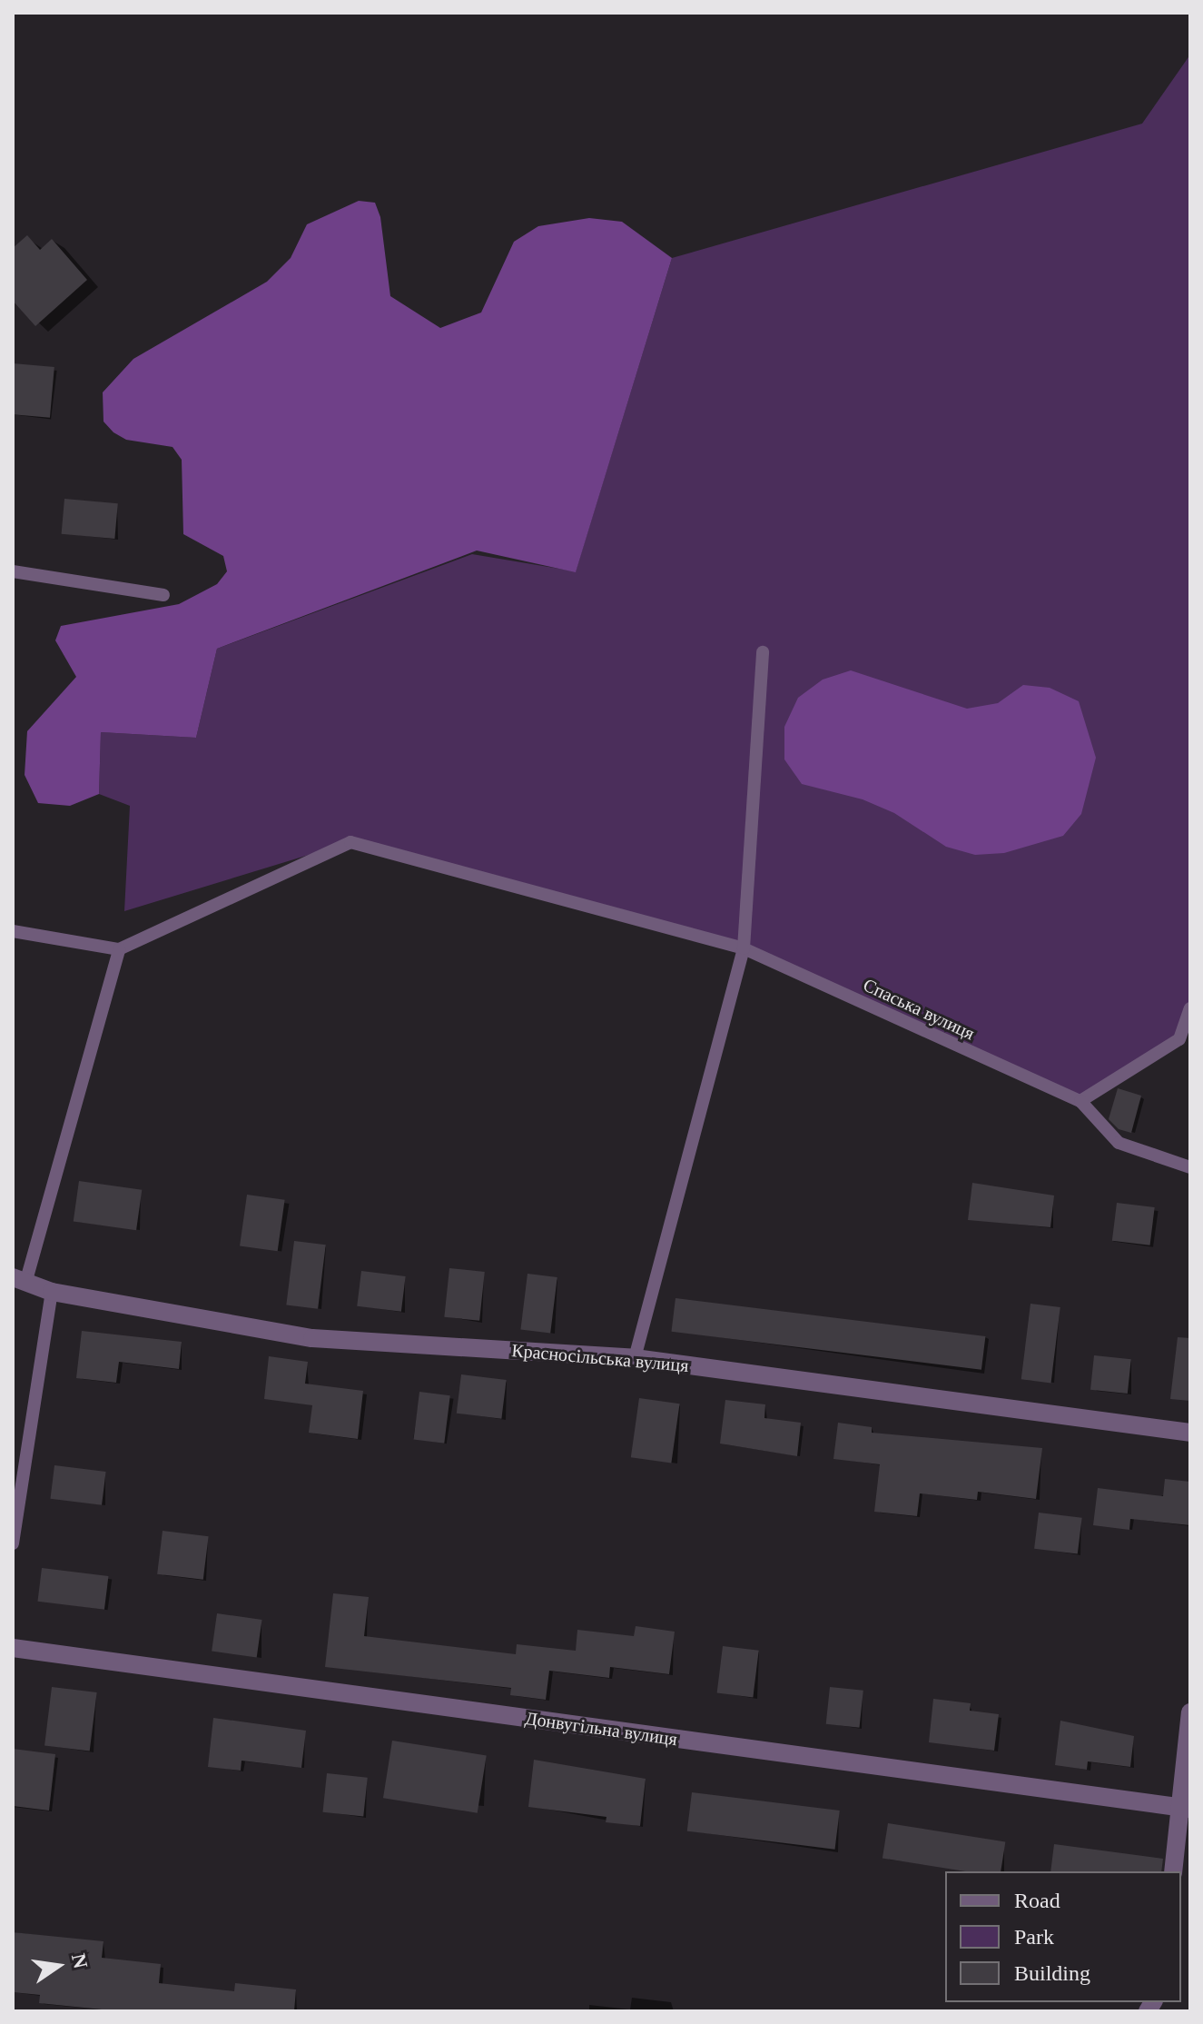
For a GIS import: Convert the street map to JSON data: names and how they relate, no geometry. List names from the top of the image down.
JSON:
{
  "streets": {
    "street": ["Красносільська вулиця", "Донвугільна вулиця"],
    "lane": ["Спаська вулиця"]
  },
  "legend": ["Road", "Park", "Building"],
  "north": "right"
}
